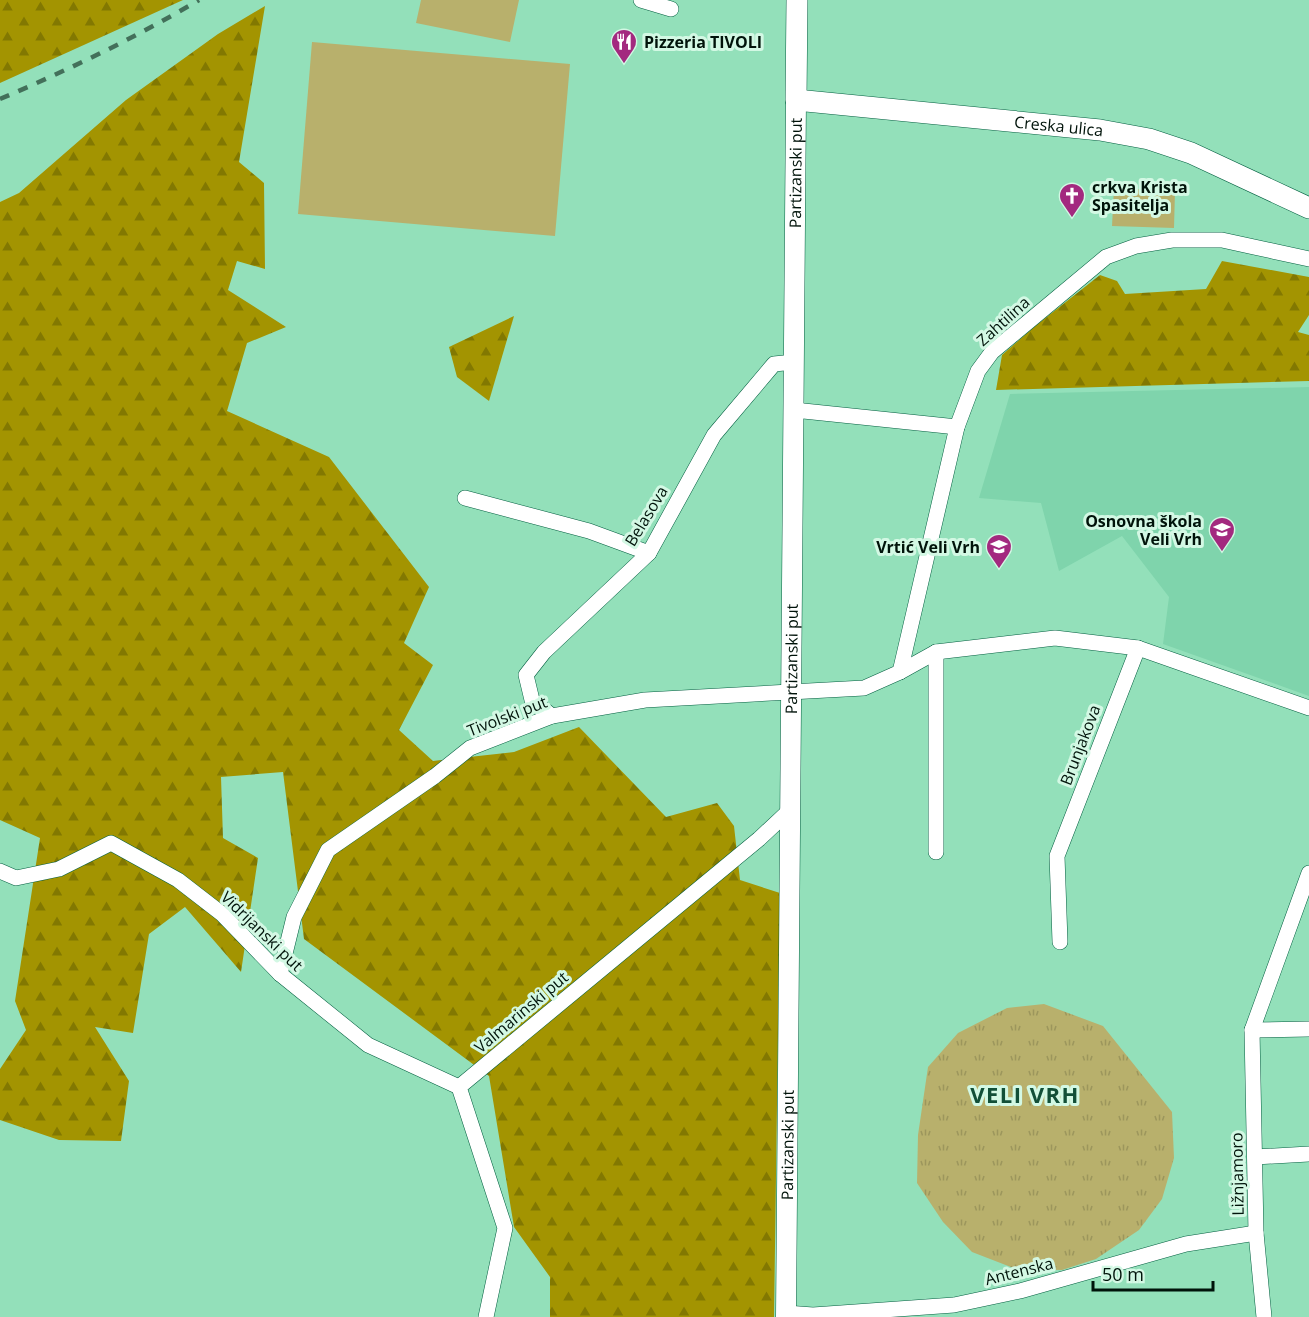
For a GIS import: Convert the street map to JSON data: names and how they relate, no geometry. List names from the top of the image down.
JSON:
{
  "streets": {
    "main road": ["Creska ulica", "Partizanski put"],
    "street": [
      "Zahtilina",
      "Belasova",
      "Tivolski put",
      "Brunjakova",
      "Vidrijanski put",
      "Valmarinski put",
      "Ližnjamoro",
      "Antenska"
    ]
  },
  "crossings": [
    ["Creska ulica", "Partizanski put"],
    ["Partizanski put", "Belasova"],
    ["Partizanski put", "Tivolski put"],
    ["Partizanski put", "Valmarinski put"],
    ["Partizanski put", "Antenska"],
    ["Belasova", "Tivolski put"],
    ["Tivolski put", "Vidrijanski put"],
    ["Vidrijanski put", "Valmarinski put"],
    ["Ližnjamoro", "Antenska"]
  ],
  "districts": ["VELI VRH"],
  "places": {
    "restaurant": ["Pizzeria TIVOLI"],
    "church": ["crkva Krista Spasitelja"],
    "school or university": ["Osnovna škola Veli Vrh", "Vrtić Veli Vrh"]
  },
  "scale_bar": "50 m"
}
